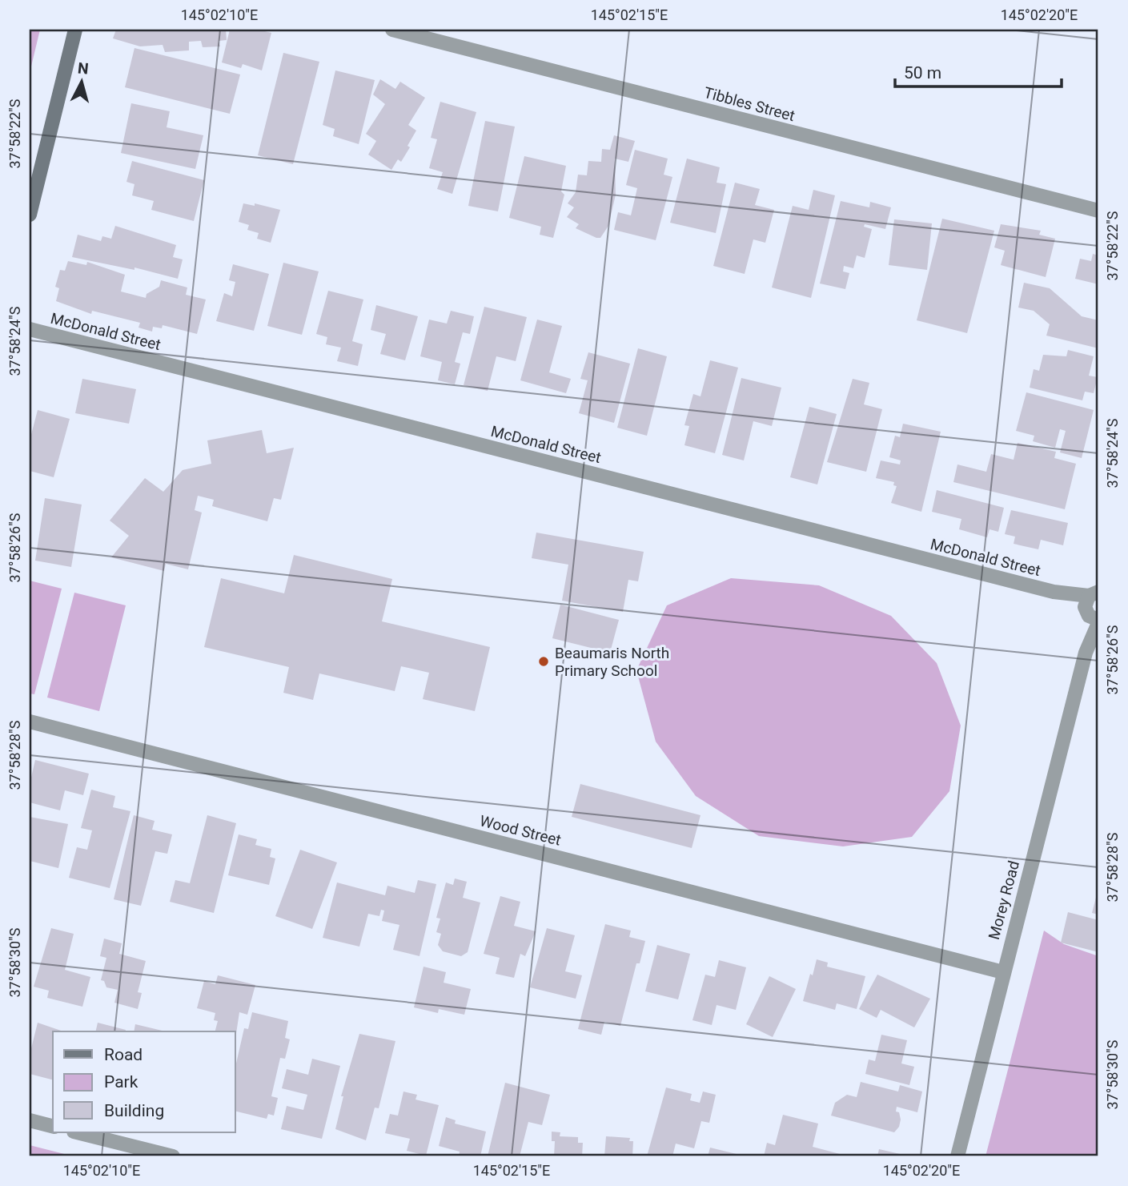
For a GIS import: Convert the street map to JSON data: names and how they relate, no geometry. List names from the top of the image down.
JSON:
{
  "streets": {
    "street": [
      "Tibbles Street",
      "McDonald Street",
      "Wood Street",
      "Morey Road"
    ]
  },
  "crossings": [
    ["McDonald Street", "Morey Road"],
    ["Wood Street", "Morey Road"]
  ],
  "places": ["Beaumaris North Primary School"],
  "legend": ["Road", "Park", "Building"],
  "scale_bar": "50 m",
  "north": "top",
  "coordinates": [
    "145°02'10\"E",
    "145°02'15\"E",
    "145°02'20\"E",
    "37°58'22\"S",
    "37°58'24\"S",
    "37°58'26\"S",
    "37°58'28\"S",
    "37°58'30\"S"
  ]
}
